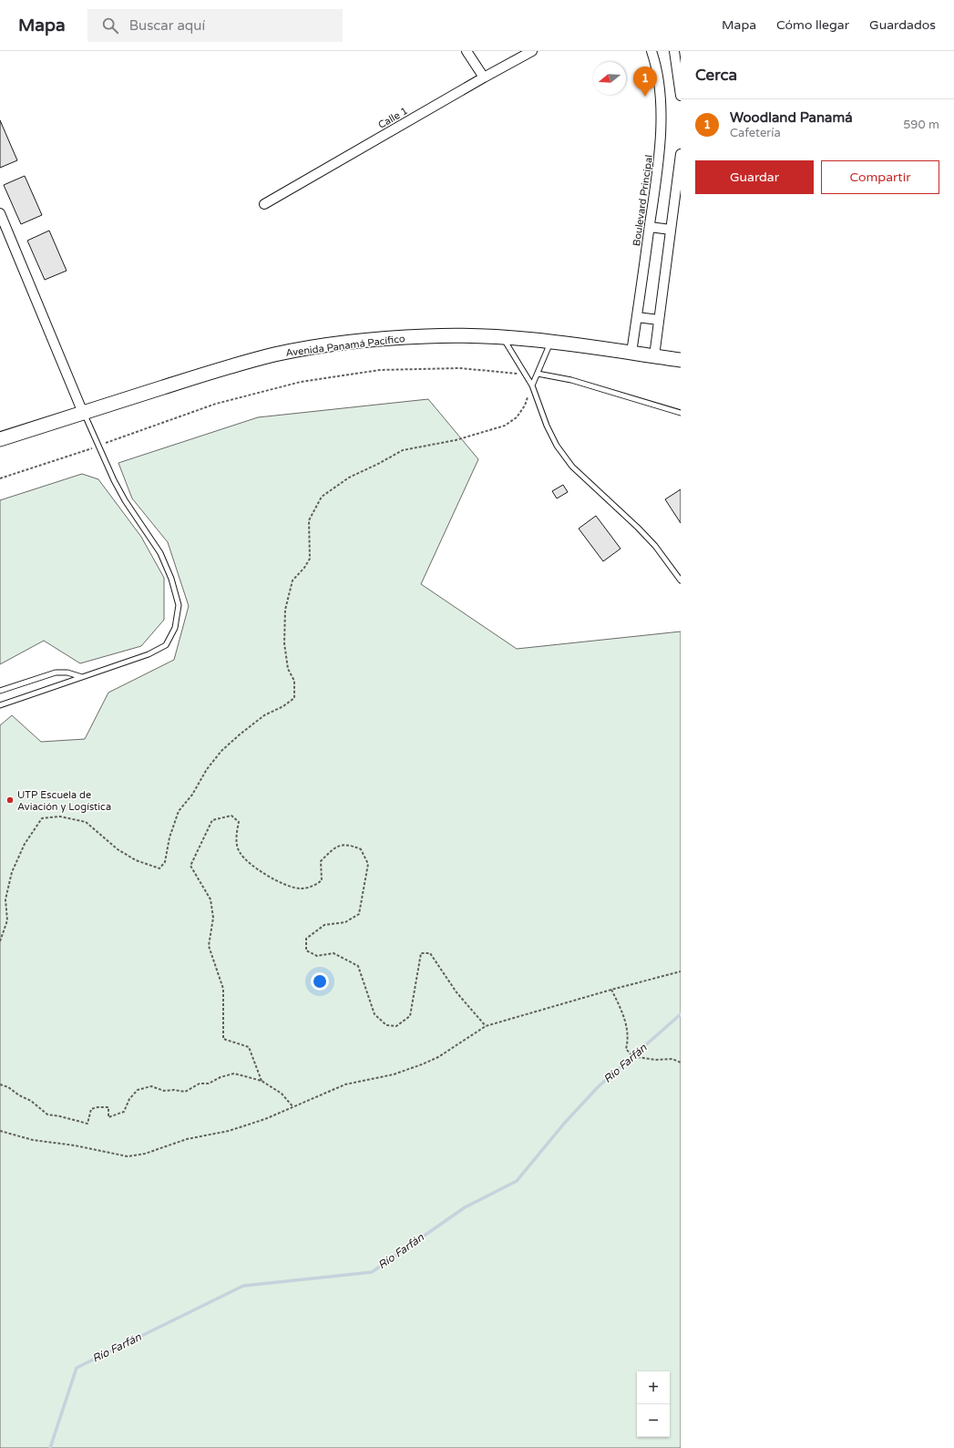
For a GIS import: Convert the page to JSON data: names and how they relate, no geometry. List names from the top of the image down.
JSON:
{
  "streets": {
    "main road": ["Avenida Panamá Pacífico"],
    "street": ["Calle 1", "Boulevard Principal"]
  },
  "crossings": [
    ["Boulevard Principal", "Avenida Panamá Pacífico"]
  ],
  "water": ["Río Farfán"],
  "places": ["UTP Escuela de Aviación y Logística"],
  "north": "left",
  "page": {
    "header": "Mapa",
    "search": "Buscar aquí",
    "nav": ["Mapa", "Cómo llegar", "Guardados"],
    "heading": "Cerca",
    "pins": "1",
    "list": [
      {
        "mark": "1",
        "name": "Woodland Panamá",
        "note": "Cafetería",
        "value": "590 m"
      }
    ],
    "buttons": ["Guardar", "Compartir"],
    "map_buttons": ["+", "−"]
  }
}
